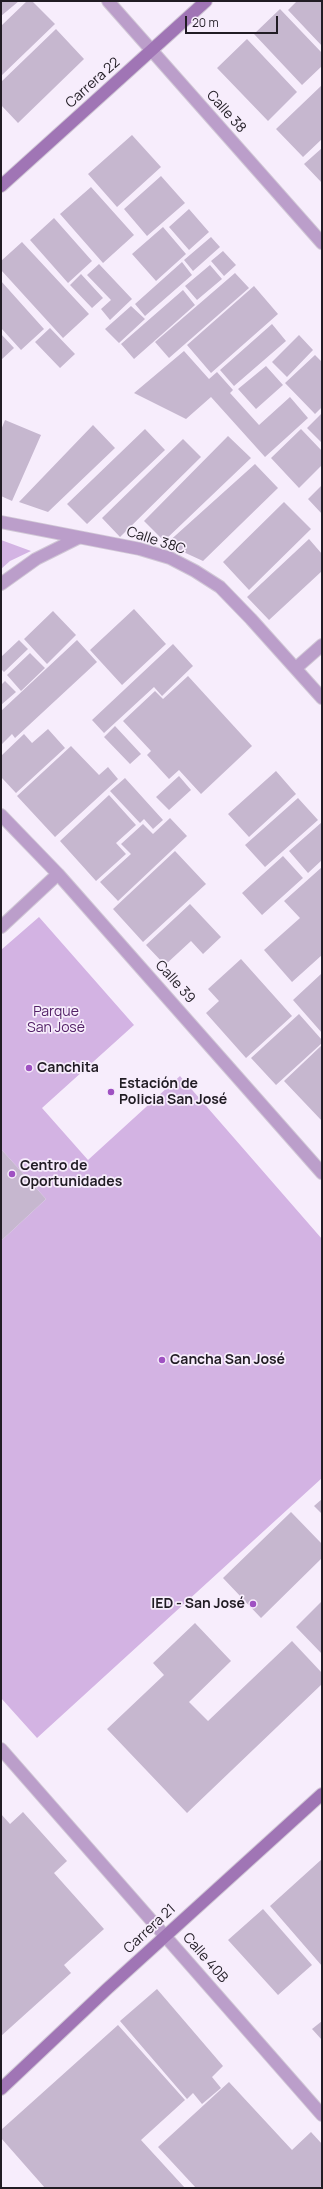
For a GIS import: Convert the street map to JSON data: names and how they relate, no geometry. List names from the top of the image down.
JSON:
{
  "streets": {
    "street": [
      "Carrera 22",
      "Calle 38",
      "Calle 38C",
      "Calle 39",
      "Carrera 21",
      "Calle 40B"
    ]
  },
  "crossings": [
    ["Carrera 22", "Calle 38"],
    ["Carrera 21", "Calle 40B"]
  ],
  "parks": ["Parque San José"],
  "places": [
    "Canchita",
    "Estación de Policia San José",
    "Centro de Oportunidades",
    "Cancha San José",
    "IED - San José"
  ],
  "scale_bar": "20 m"
}
